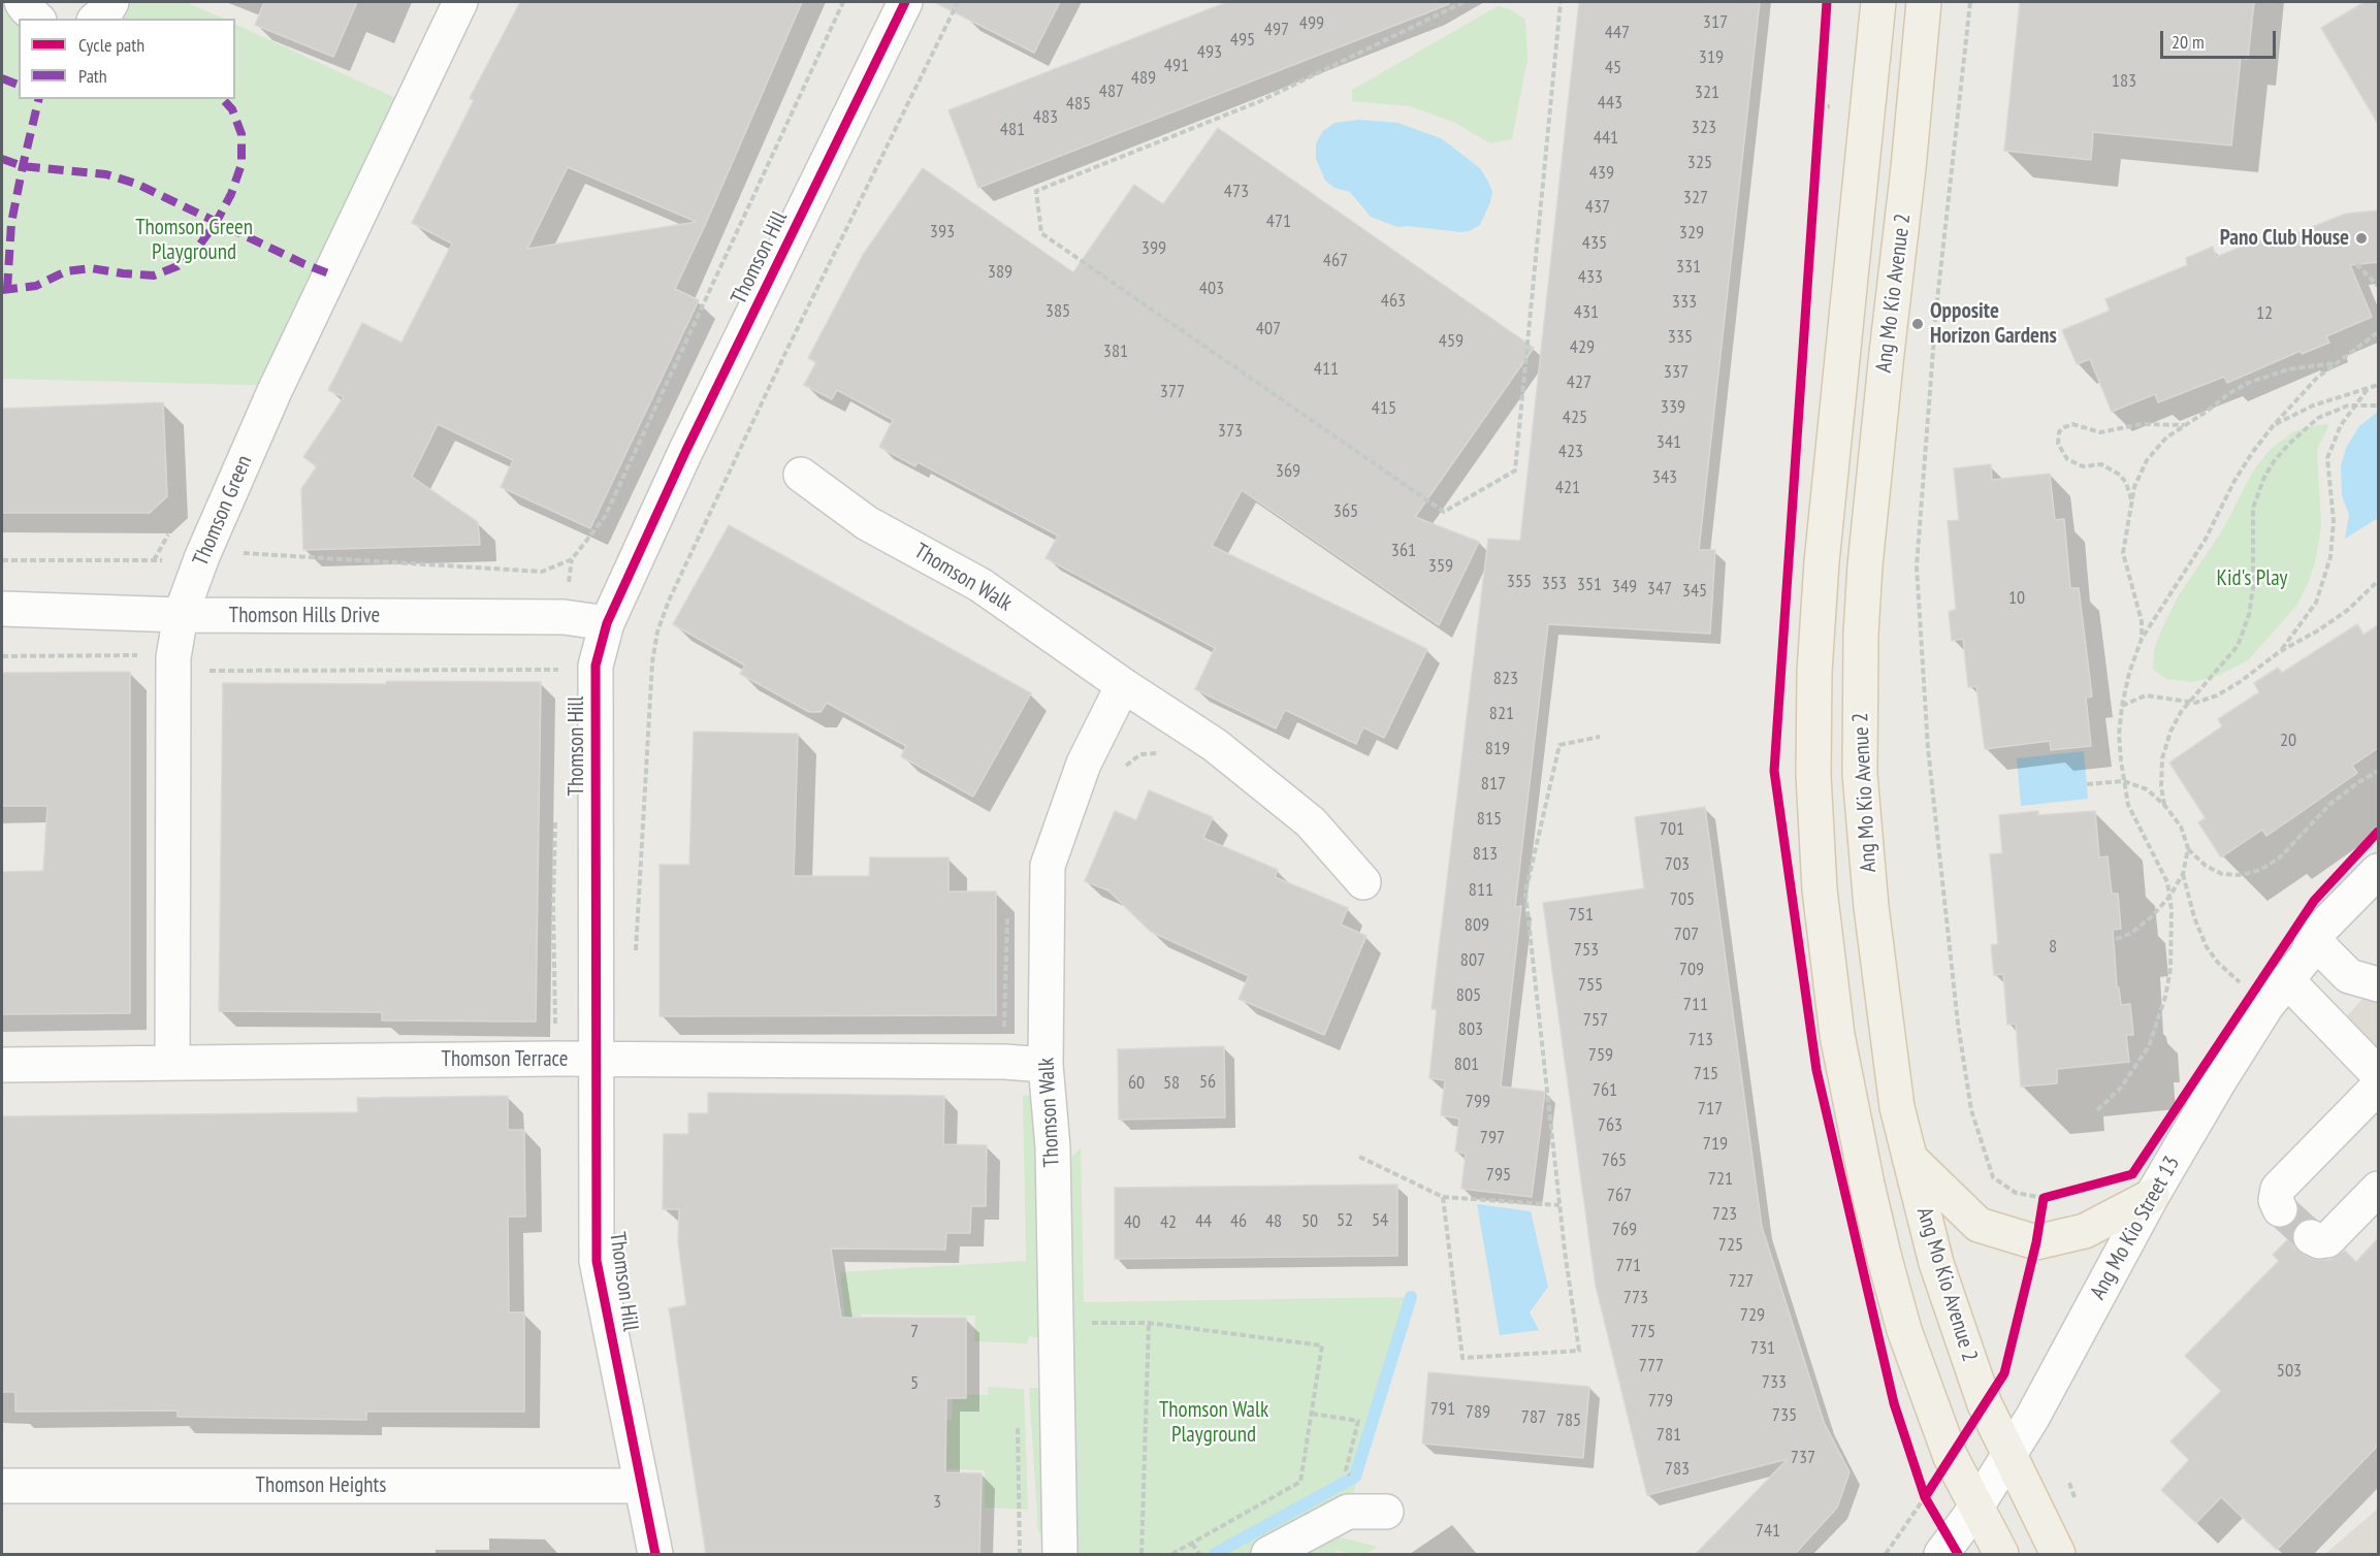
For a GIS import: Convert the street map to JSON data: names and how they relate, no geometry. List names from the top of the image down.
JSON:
{
  "streets": {
    "main road": ["Ang Mo Kio Avenue 2"],
    "street": [
      "Thomson Hill",
      "Thomson Green",
      "Thomson Walk",
      "Thomson Hills Drive",
      "Thomson Terrace",
      "Ang Mo Kio Street 13",
      "Thomson Heights"
    ]
  },
  "crossings": [
    ["Thomson Hill", "Thomson Hills Drive"],
    ["Thomson Hill", "Thomson Terrace"],
    ["Thomson Hill", "Thomson Heights"],
    ["Ang Mo Kio Avenue 2", "Ang Mo Kio Street 13"],
    ["Thomson Green", "Thomson Hills Drive"],
    ["Thomson Green", "Thomson Terrace"],
    ["Thomson Walk", "Thomson Terrace"]
  ],
  "parks": ["Thomson Green Playground", "Kid's Play", "Thomson Walk Playground"],
  "places": ["Pano Club House", "Opposite Horizon Gardens"],
  "house_numbers": [
    "317",
    "499",
    "497",
    "447",
    "495",
    "493",
    "319",
    "491",
    "45",
    "489",
    "183",
    "487",
    "321",
    "443",
    "485",
    "483",
    "323",
    "481",
    "441",
    "325",
    "439",
    "473",
    "327",
    "437",
    "471",
    "393",
    "329",
    "435",
    "399",
    "467",
    "331",
    "389",
    "433",
    "403",
    "463",
    "333",
    "385",
    "431",
    "12",
    "407",
    "335",
    "459",
    "429",
    "381",
    "411",
    "337",
    "427",
    "377",
    "339",
    "415",
    "425",
    "373",
    "341",
    "423",
    "369",
    "343",
    "421",
    "365",
    "361",
    "359",
    "355",
    "353",
    "351",
    "349",
    "347",
    "345",
    "10",
    "823",
    "821",
    "20",
    "819",
    "817",
    "815",
    "701",
    "813",
    "703",
    "811",
    "705",
    "751",
    "809",
    "707",
    "8",
    "753",
    "807",
    "709",
    "755",
    "805",
    "711",
    "757",
    "803",
    "713",
    "759",
    "801",
    "715",
    "56",
    "60",
    "58",
    "761",
    "799",
    "717",
    "763",
    "797",
    "719",
    "765",
    "795",
    "721",
    "767",
    "723",
    "52",
    "54",
    "44",
    "46",
    "48",
    "50",
    "40",
    "42",
    "769",
    "725",
    "771",
    "727",
    "773",
    "729",
    "7",
    "775",
    "731",
    "777",
    "503",
    "733",
    "5",
    "779",
    "791",
    "789",
    "735",
    "787",
    "785",
    "781",
    "737",
    "783",
    "3",
    "741"
  ],
  "legend": ["Cycle path", "Path"],
  "scale_bar": "20 m"
}
